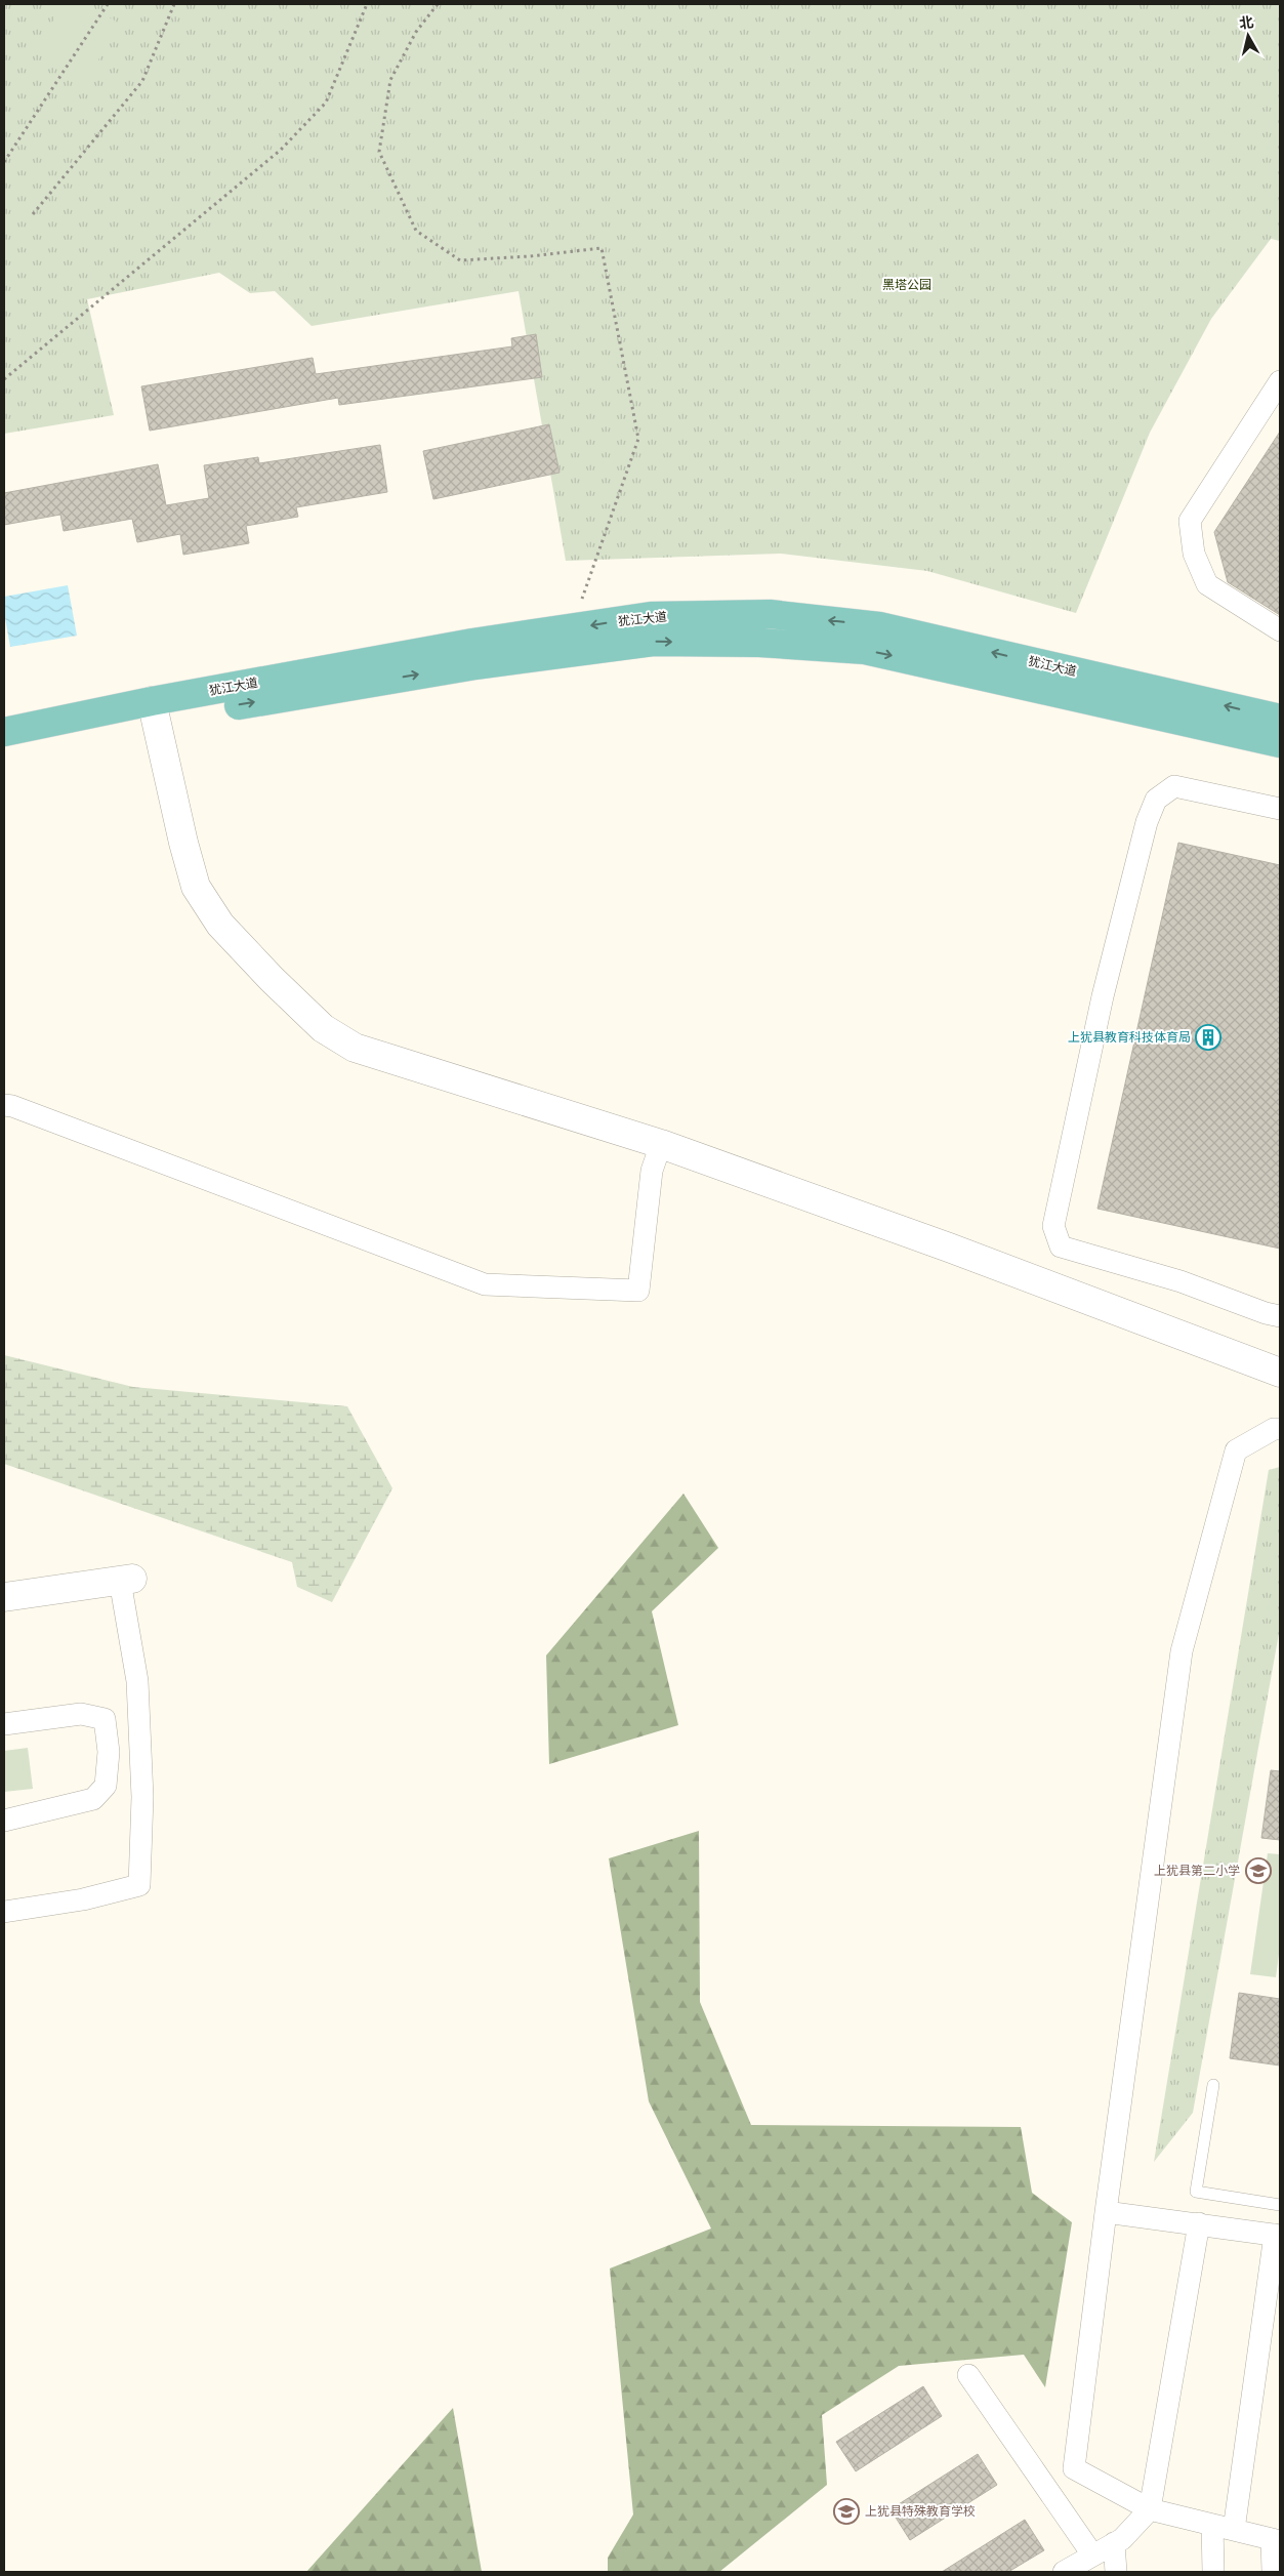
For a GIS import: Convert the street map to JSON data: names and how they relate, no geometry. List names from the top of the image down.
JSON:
{
  "streets": {
    "main road": ["犹江大道"]
  },
  "parks": ["黑塔公园"],
  "places": {
    "building": ["上犹县教育科技体育局"],
    "school or university": ["上犹县第二小学", "上犹县特殊教育学校"]
  },
  "north": "top"
}
